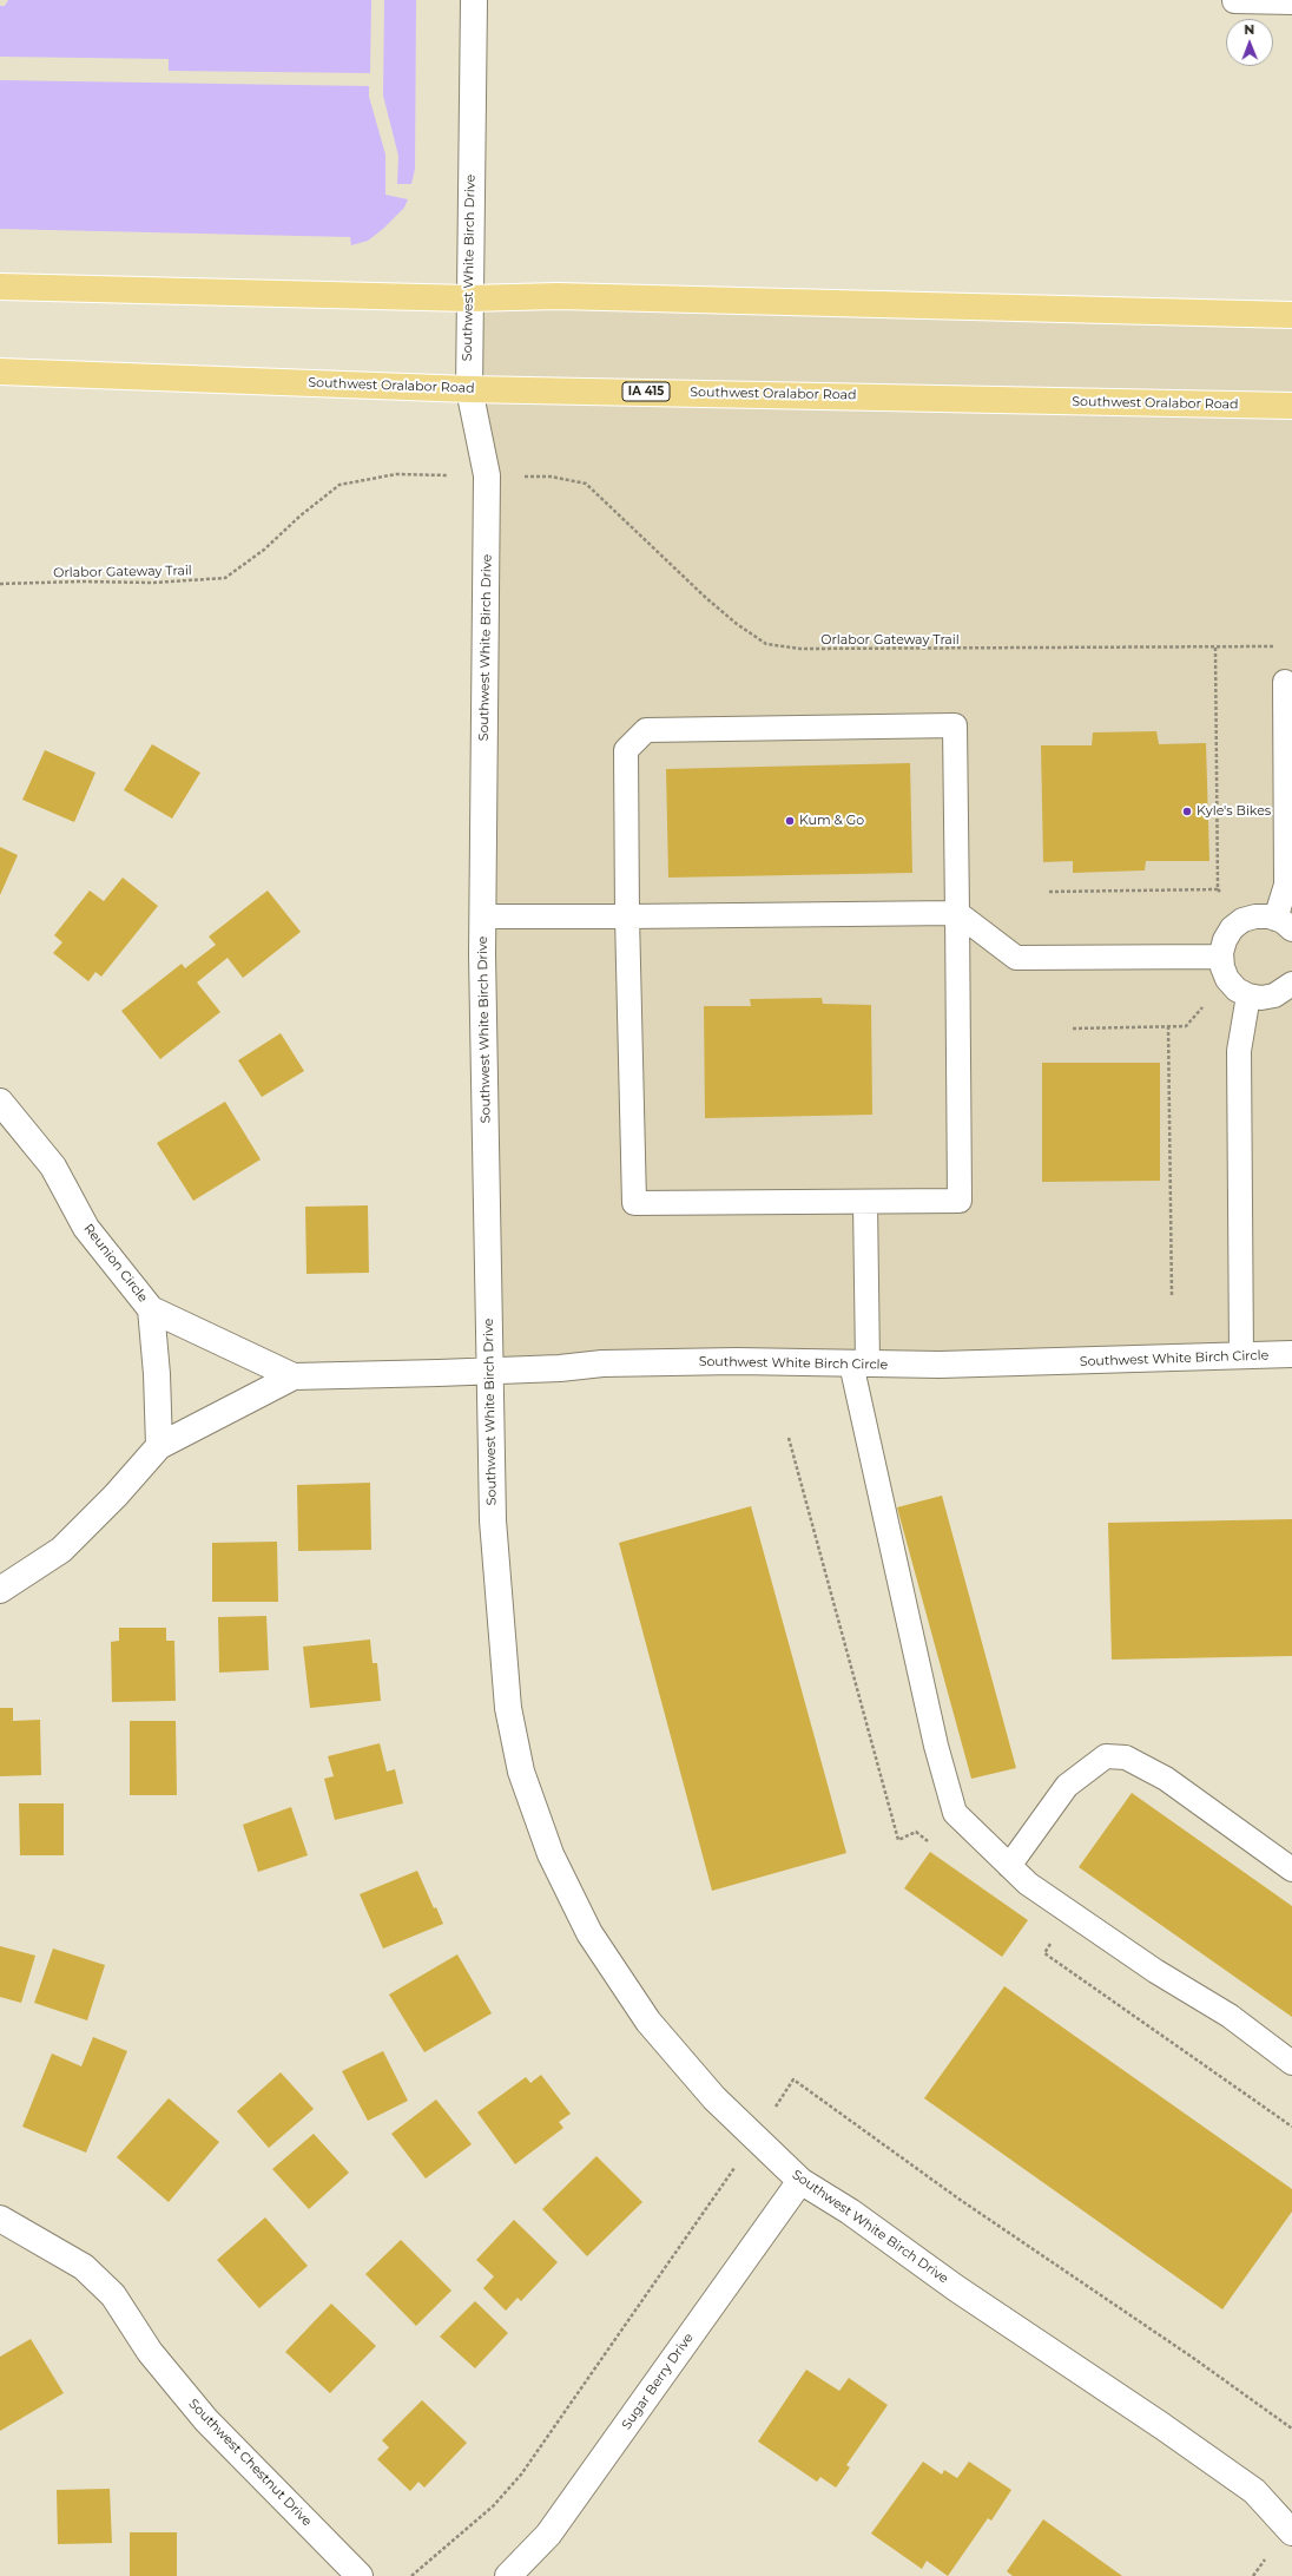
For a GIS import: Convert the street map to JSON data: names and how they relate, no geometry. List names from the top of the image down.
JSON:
{
  "streets": {
    "main road": ["Southwest Oralabor Road", "IA 415"],
    "street": [
      "Southwest White Birch Drive",
      "Reunion Circle",
      "Southwest White Birch Circle",
      "Sugar Berry Drive",
      "Southwest Chestnut Drive"
    ],
    "path": ["Orlabor Gateway Trail"]
  },
  "crossings": [
    ["Southwest White Birch Drive", "Southwest Oralabor Road"],
    ["Southwest White Birch Drive", "Orlabor Gateway Trail"],
    ["Southwest White Birch Drive", "Southwest White Birch Circle"],
    ["Southwest White Birch Drive", "Sugar Berry Drive"],
    ["Reunion Circle", "Southwest White Birch Circle"]
  ],
  "places": ["Kyle's Bikes", "Kum & Go"],
  "north": "top"
}
